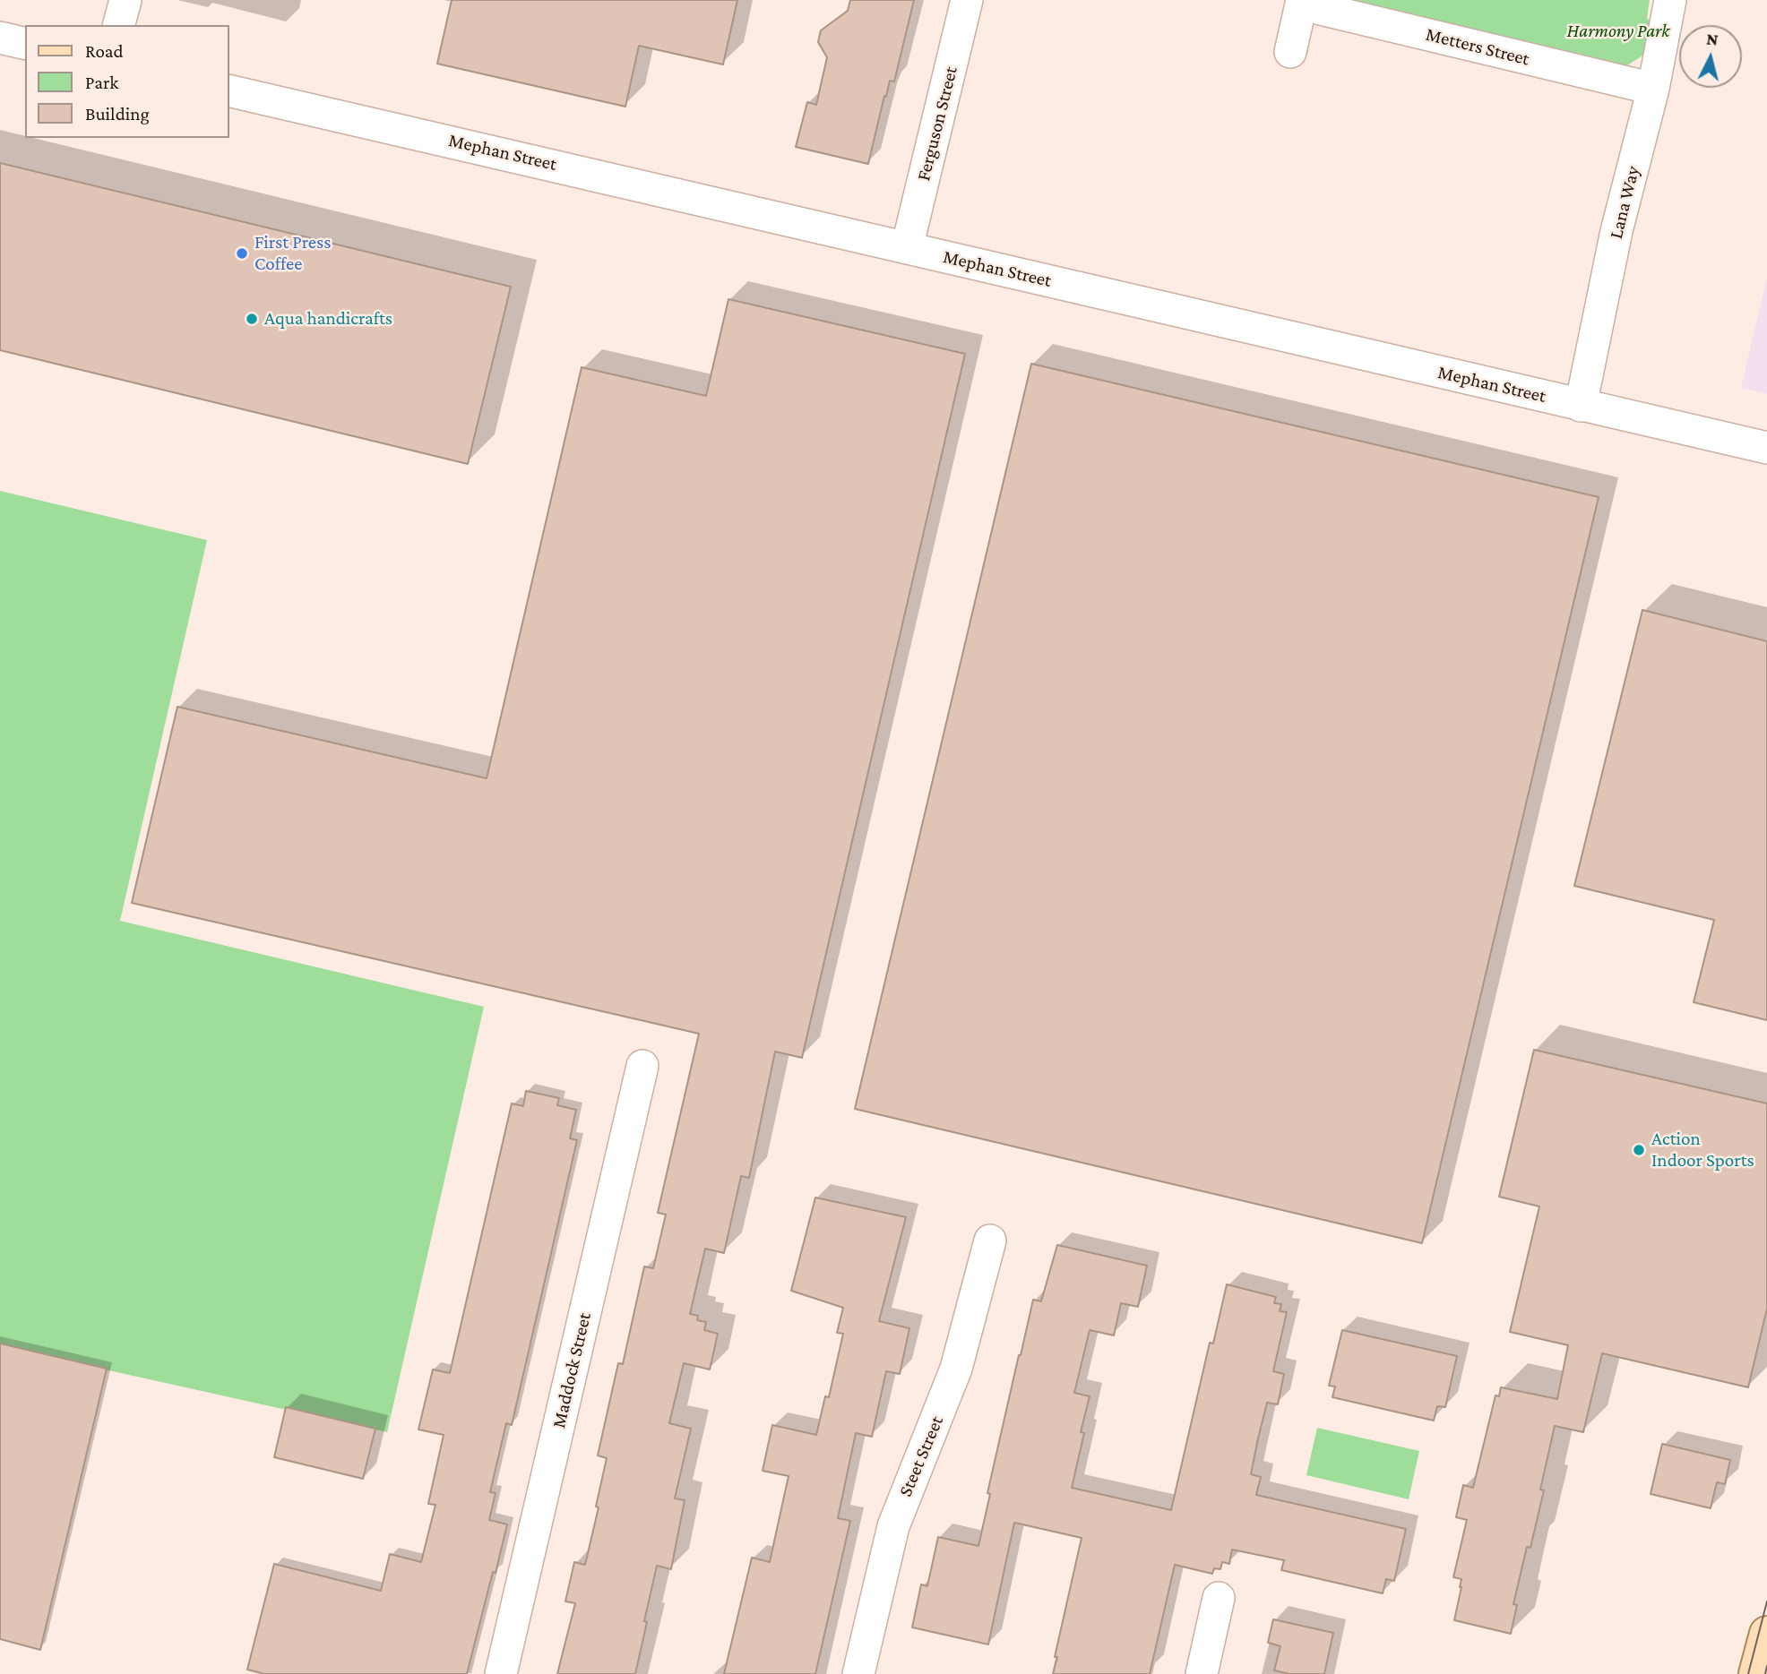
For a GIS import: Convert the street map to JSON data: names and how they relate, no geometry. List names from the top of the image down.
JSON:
{
  "streets": {
    "street": [
      "Metters Street",
      "Ferguson Street",
      "Mephan Street",
      "Lana Way",
      "Maddock Street",
      "Steet Street"
    ]
  },
  "crossings": [
    ["Metters Street", "Lana Way"],
    ["Ferguson Street", "Mephan Street"],
    ["Mephan Street", "Lana Way"]
  ],
  "parks": ["Harmony Park"],
  "places": ["First Press Coffee", "Aqua handicrafts", "Action Indoor Sports"],
  "legend": ["Road", "Park", "Building"],
  "north": "top"
}
